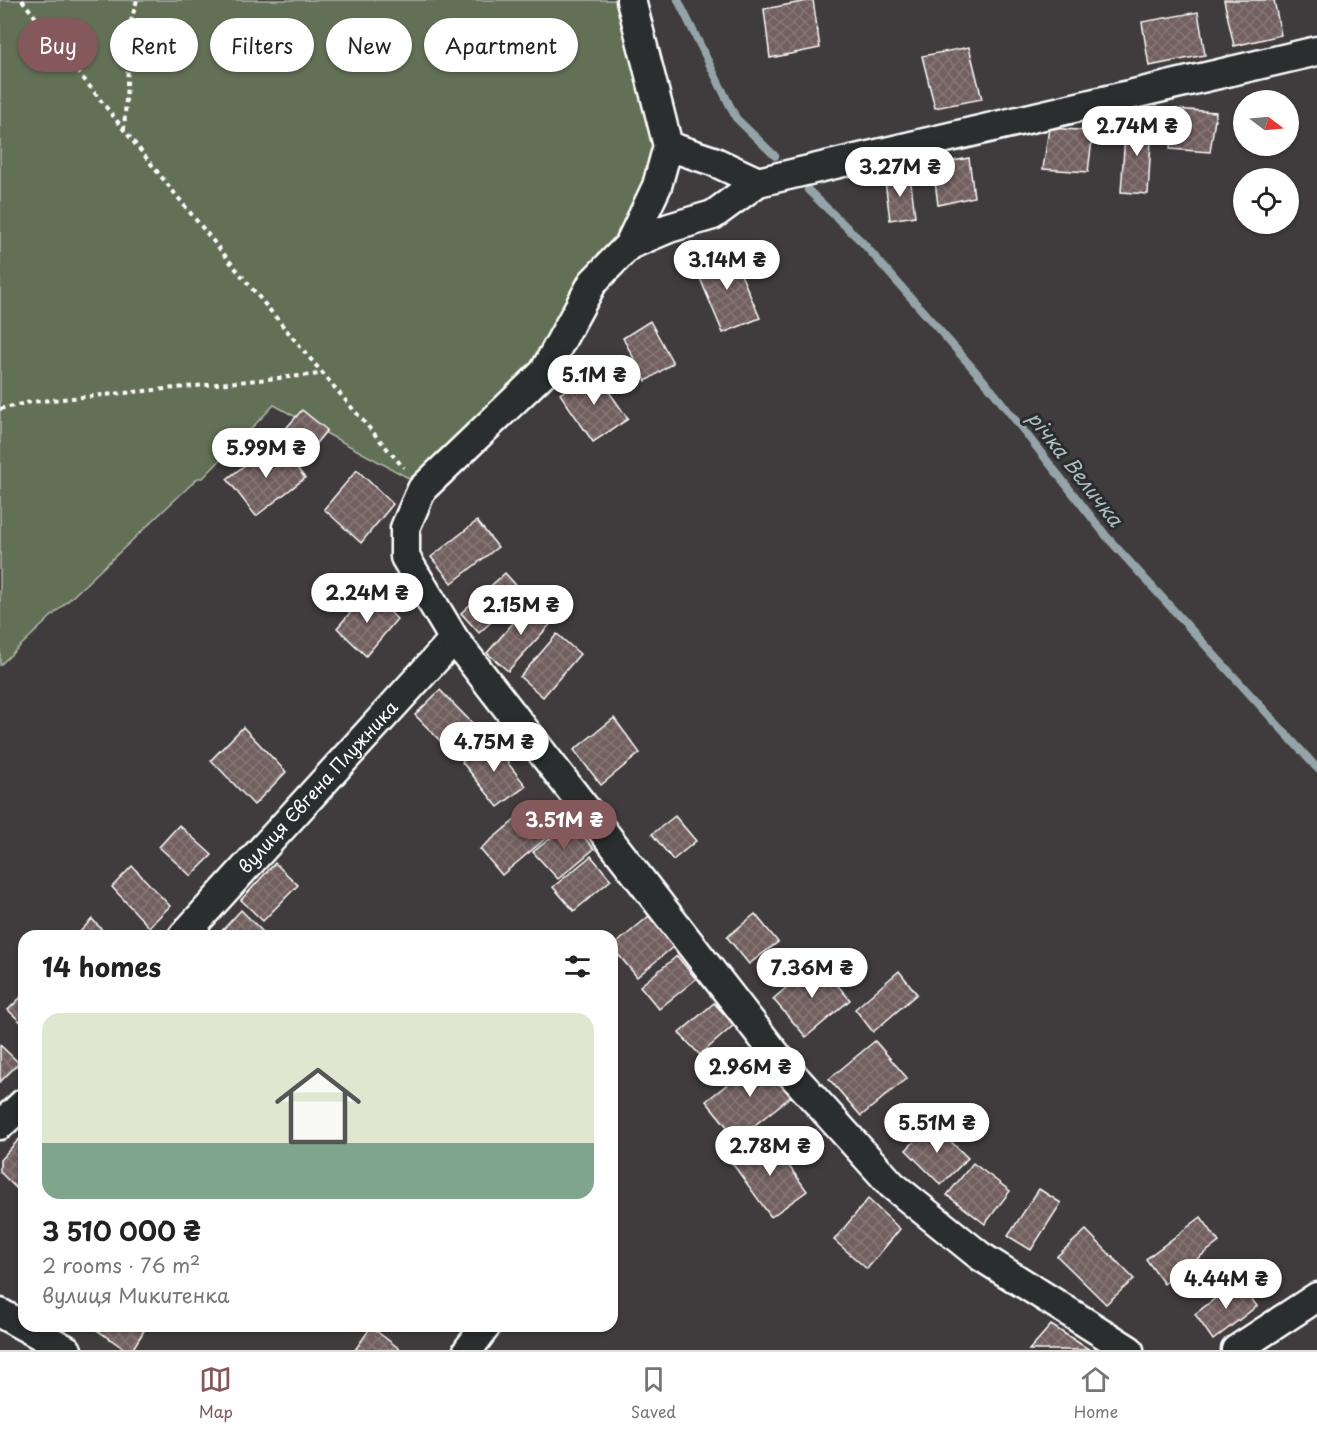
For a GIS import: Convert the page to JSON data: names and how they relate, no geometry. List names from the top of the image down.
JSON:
{
  "streets": {
    "street": ["вулиця Євгена Плужника"]
  },
  "water": ["річка Величка"],
  "north": "right",
  "page": {
    "chip": [
      "Buy",
      "Rent",
      "Filters",
      "New",
      "Apartment"
    ],
    "price": [
      "2.74M ₴",
      "3.27M ₴",
      "3.14M ₴",
      "5.1M ₴",
      "5.99M ₴",
      "2.24M ₴",
      "2.15M ₴",
      "4.75M ₴",
      "3.51M ₴",
      "7.36M ₴",
      "2.96M ₴",
      "5.51M ₴",
      "2.78M ₴",
      "4.44M ₴"
    ],
    "heading": "14 homes",
    "list": [
      {
        "name": "3 510 000 ₴",
        "note": "2 rooms · 76 m² · вулиця Микитенка"
      }
    ],
    "tabs": ["Map", "Saved", "Home"]
  }
}
